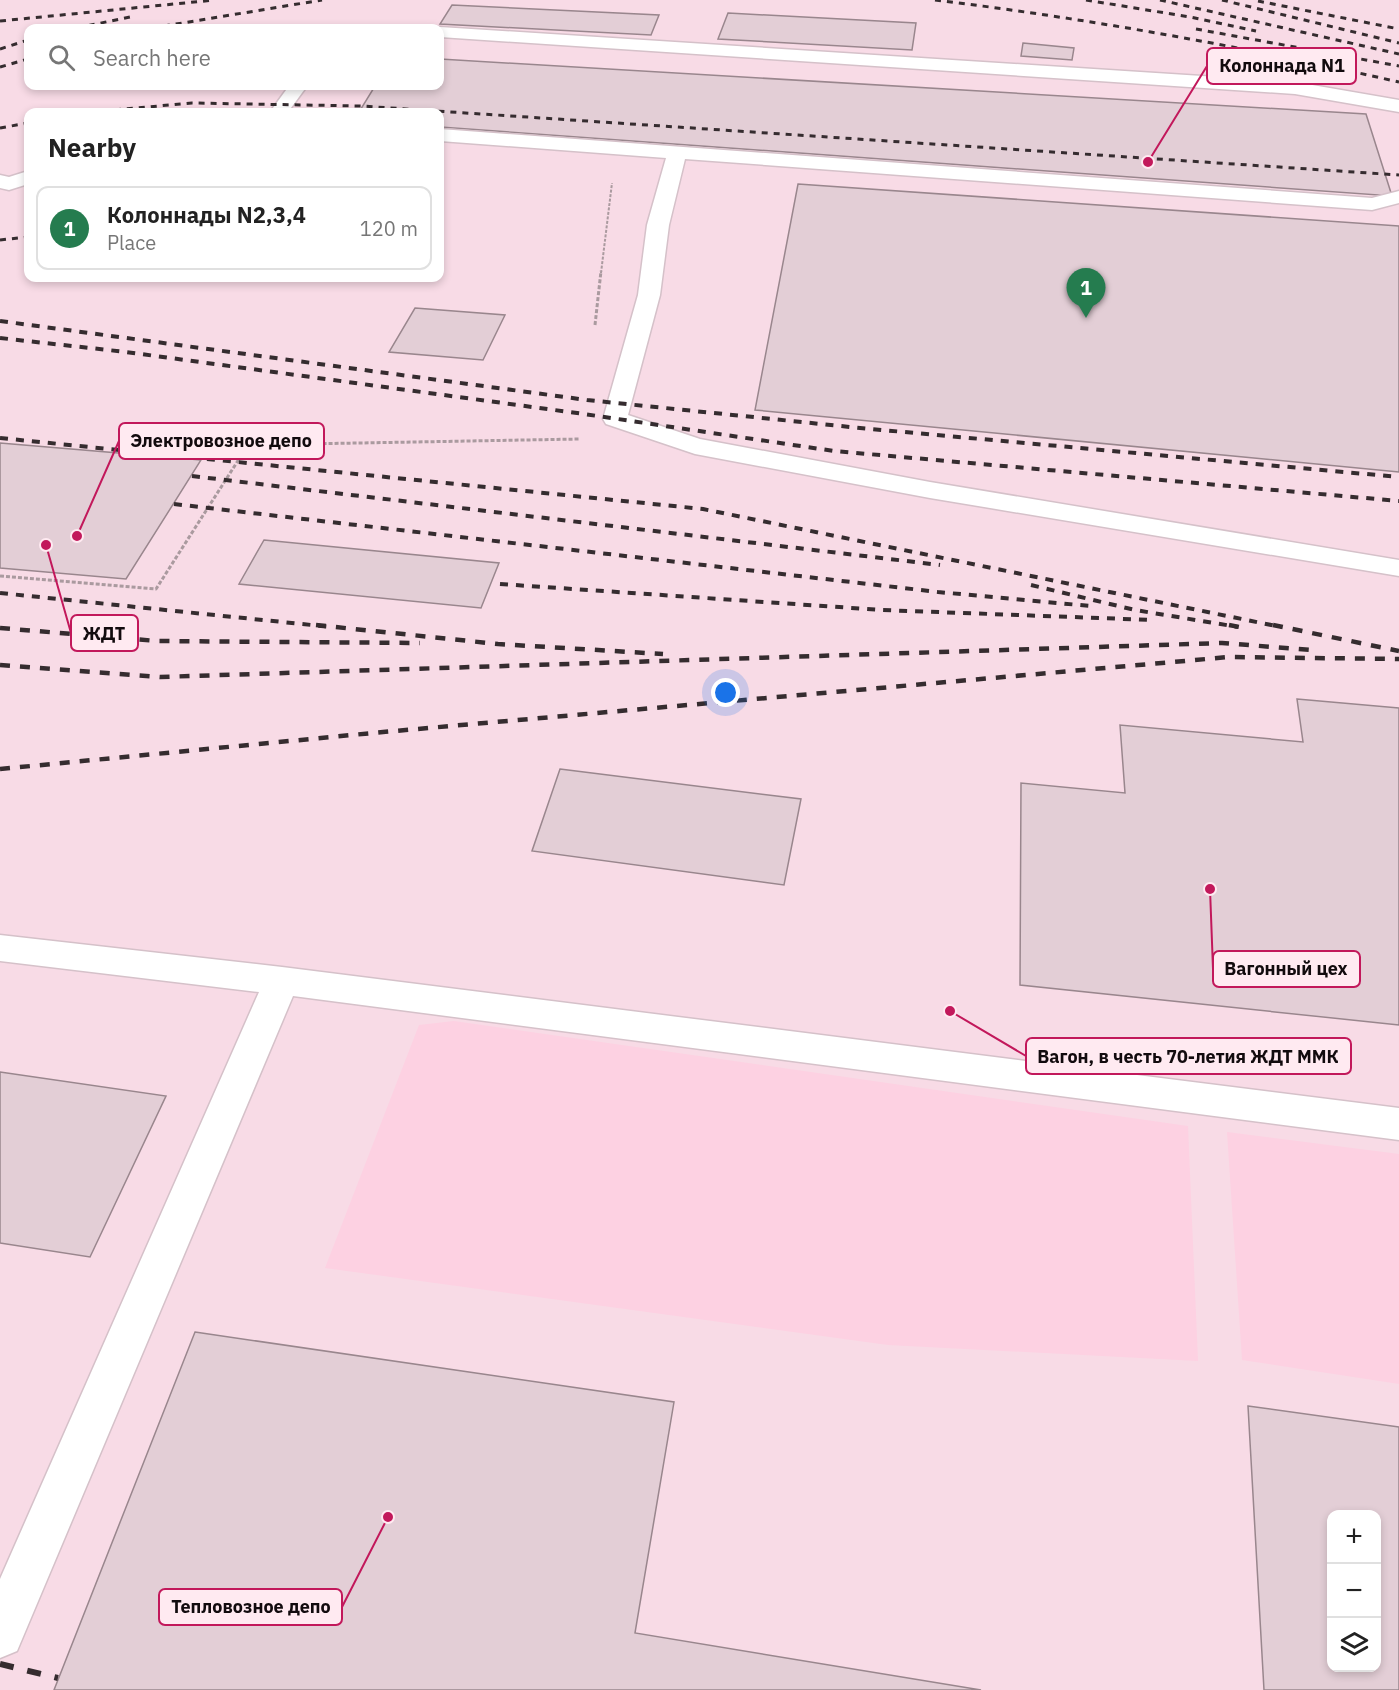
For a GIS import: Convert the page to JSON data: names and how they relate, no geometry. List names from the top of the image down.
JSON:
{
  "places": [
    "Колоннада N1",
    "Электровозное депо",
    "ЖДТ",
    "Вагонный цех",
    "Вагон, в честь 70-летия ЖДТ ММК",
    "Тепловозное депо"
  ],
  "page": {
    "search": "Search here",
    "heading": "Nearby",
    "list": [
      {
        "mark": "1",
        "name": "Колоннады N2,3,4",
        "note": "Place",
        "value": "120 m"
      }
    ],
    "pins": "1",
    "map_buttons": ["+", "−"]
  }
}
